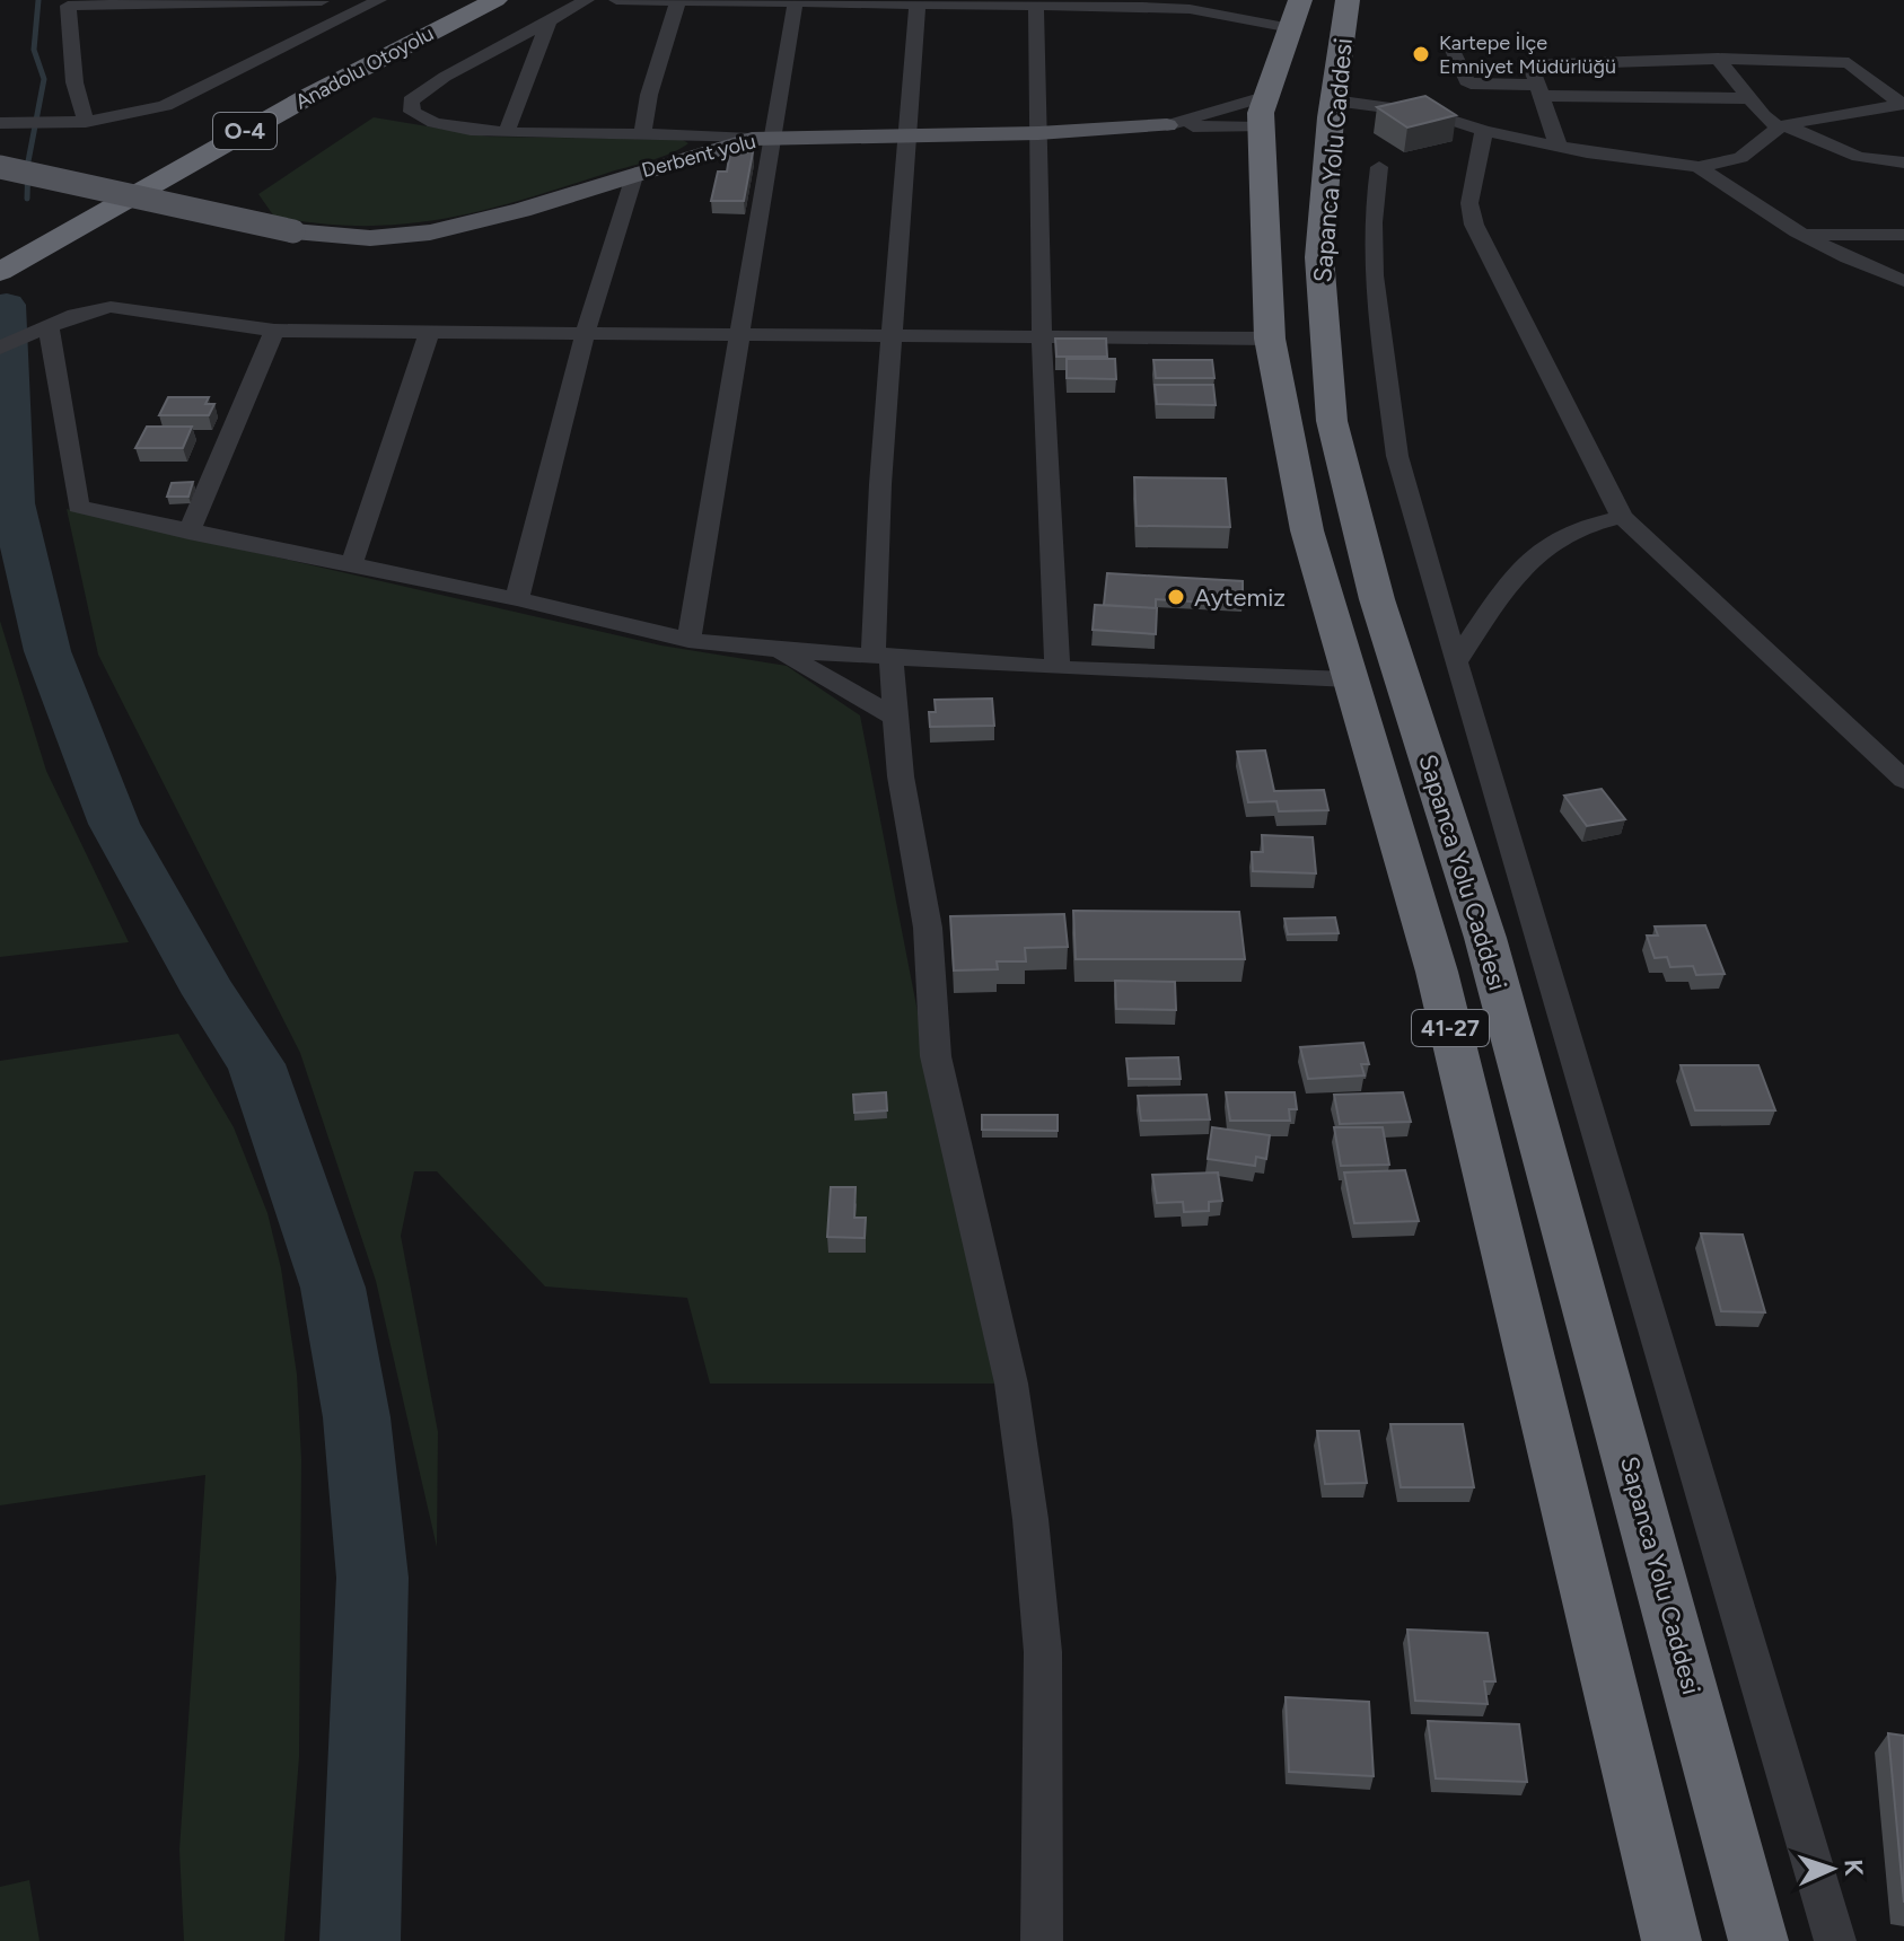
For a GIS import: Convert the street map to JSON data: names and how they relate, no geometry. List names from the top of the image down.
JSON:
{
  "streets": {
    "highway": [
      "Anadolu Otoyolu",
      "O-4",
      "Sapanca Yolu Caddesi",
      "41-27"
    ],
    "main road": ["Derbent yolu"]
  },
  "places": ["Kartepe İlçe Emniyet Müdürlüğü", "Aytemiz"],
  "north": "right"
}
